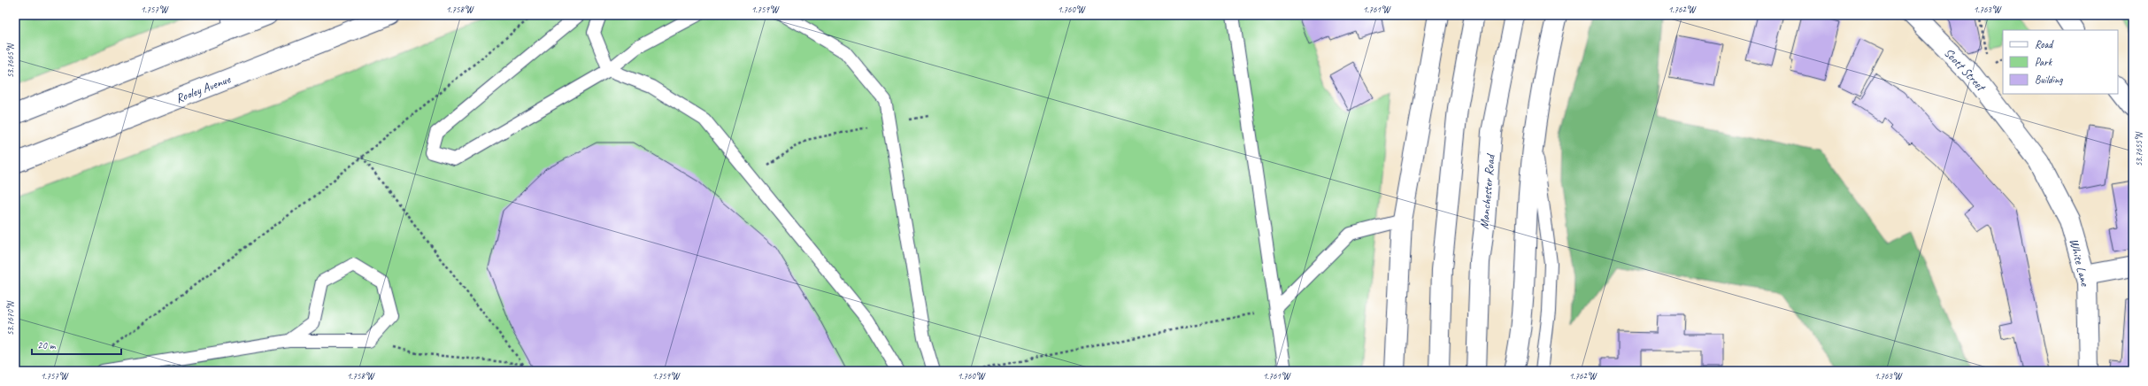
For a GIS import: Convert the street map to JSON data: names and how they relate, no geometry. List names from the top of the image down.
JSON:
{
  "streets": {
    "main road": [
      "Scott Street",
      "Rooley Avenue",
      "Manchester Road",
      "White Lane"
    ]
  },
  "crossings": [
    ["Scott Street", "White Lane"]
  ],
  "legend": ["Road", "Park", "Building"],
  "scale_bar": "20 m",
  "coordinates": [
    "1.757°W",
    "1.758°W",
    "1.759°W",
    "1.760°W",
    "1.761°W",
    "1.762°W",
    "1.763°W",
    "53.7665°N",
    "53.7655°N",
    "53.7670°N"
  ]
}
